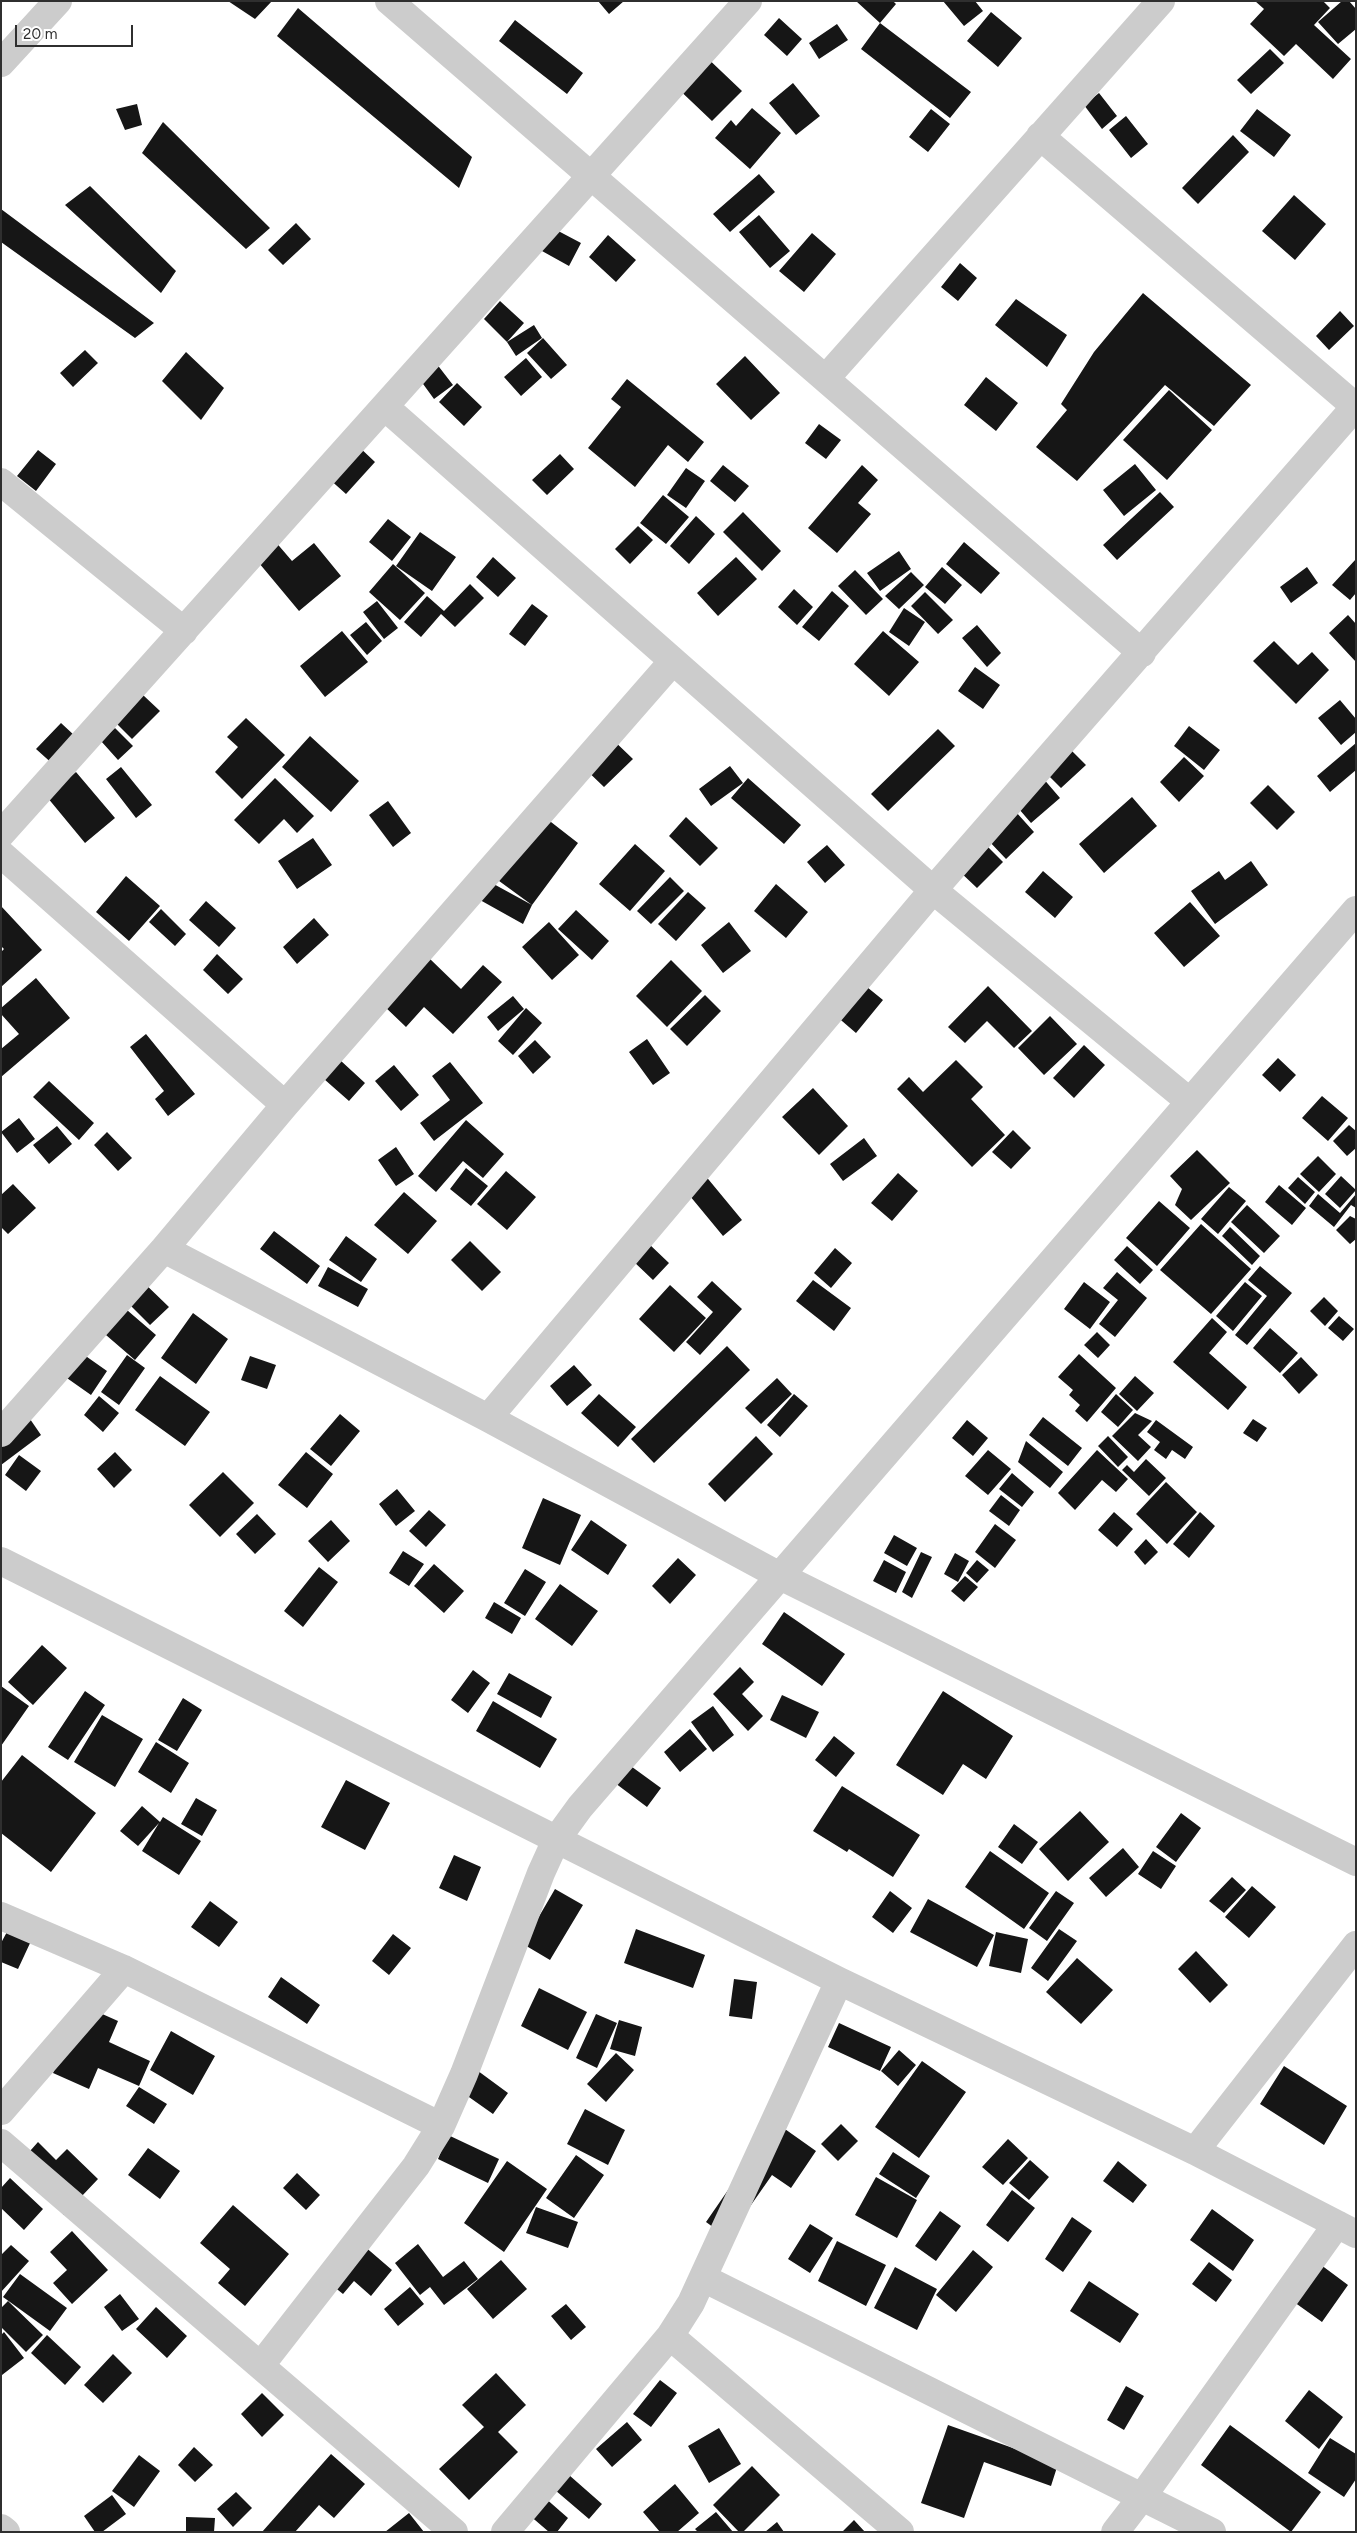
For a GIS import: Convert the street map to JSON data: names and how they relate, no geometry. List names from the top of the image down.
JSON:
{
  "scale_bar": "20 m"
}
